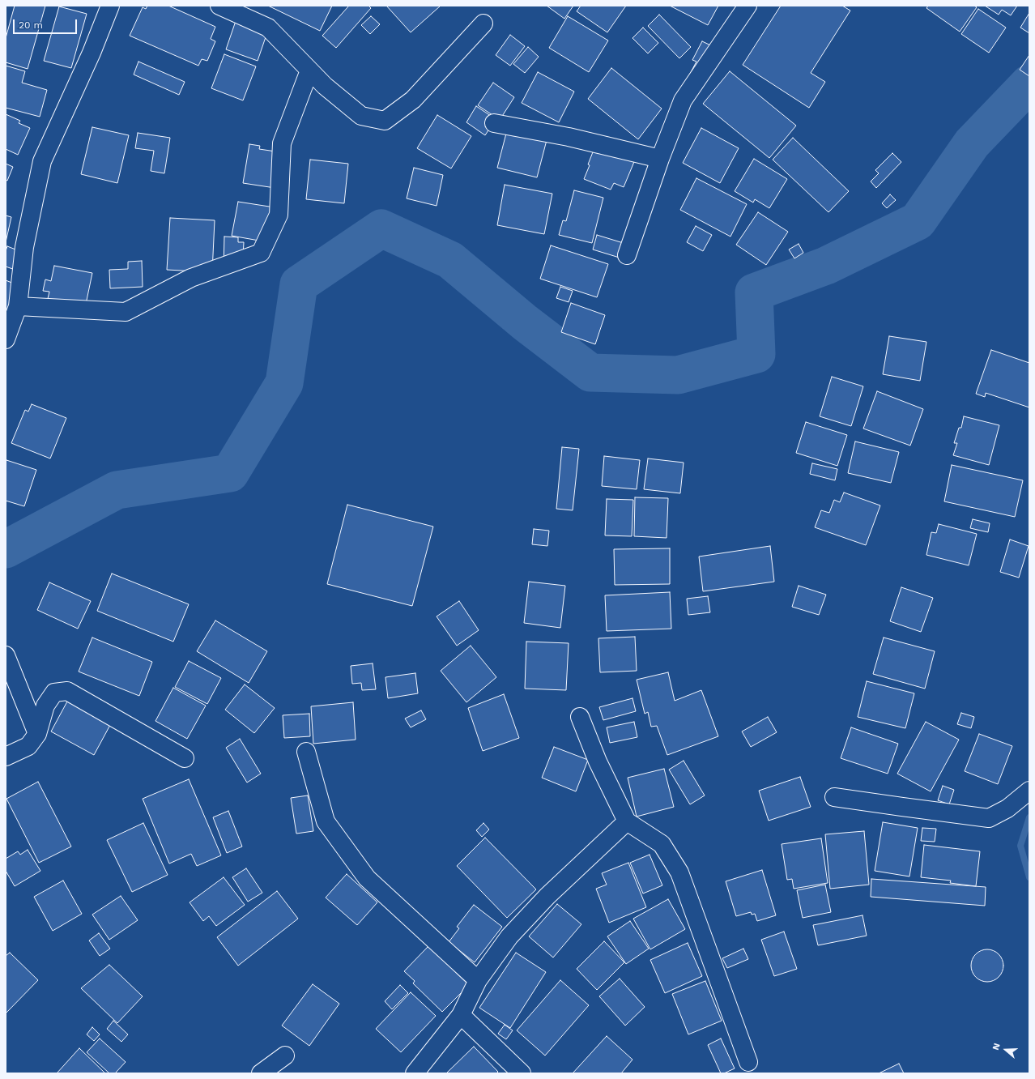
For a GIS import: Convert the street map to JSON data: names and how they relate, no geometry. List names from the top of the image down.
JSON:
{
  "scale_bar": "20 m",
  "north": "left"
}
